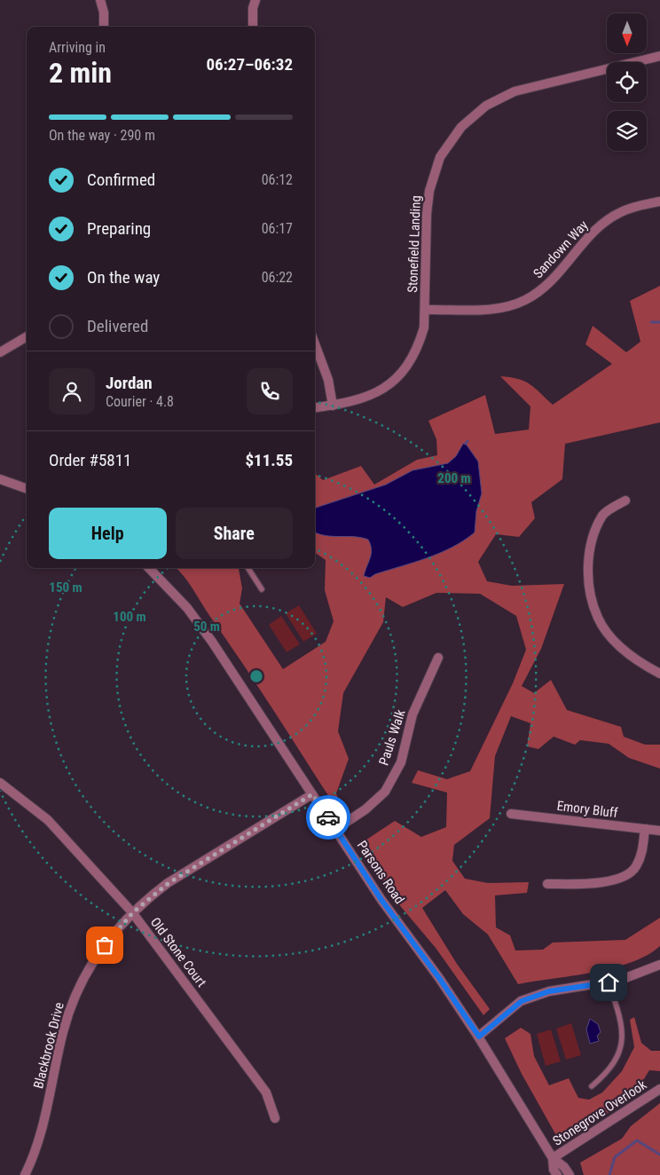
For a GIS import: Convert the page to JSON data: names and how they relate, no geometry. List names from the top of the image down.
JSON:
{
  "streets": {
    "street": [
      "Stonefield Landing",
      "Sandown Way",
      "Pauls Walk",
      "Emory Bluff",
      "Parsons Road",
      "Old Stone Court",
      "Blackbrook Drive",
      "Stonegrove Overlook"
    ]
  },
  "crossings": [
    ["Stonefield Landing", "Sandown Way"],
    ["Pauls Walk", "Parsons Road"],
    ["Parsons Road", "Blackbrook Drive"],
    ["Parsons Road", "Stonegrove Overlook"],
    ["Old Stone Court", "Blackbrook Drive"]
  ],
  "north": "bottom",
  "page": {
    "heading": ["2 min", "Arriving in", "06:27–06:32"],
    "panel": [
      "Jordan",
      "Courier · 4.8",
      "Order #5811",
      "$11.55"
    ],
    "bar": "On the way · 290 m",
    "list": [
      ["Confirmed", "06:12"],
      ["Preparing", "06:17"],
      ["On the way", "06:22"],
      "Delivered"
    ],
    "buttons": ["Help", "Share"]
  },
  "rings": [
    "200 m",
    "150 m",
    "100 m",
    "50 m"
  ]
}
